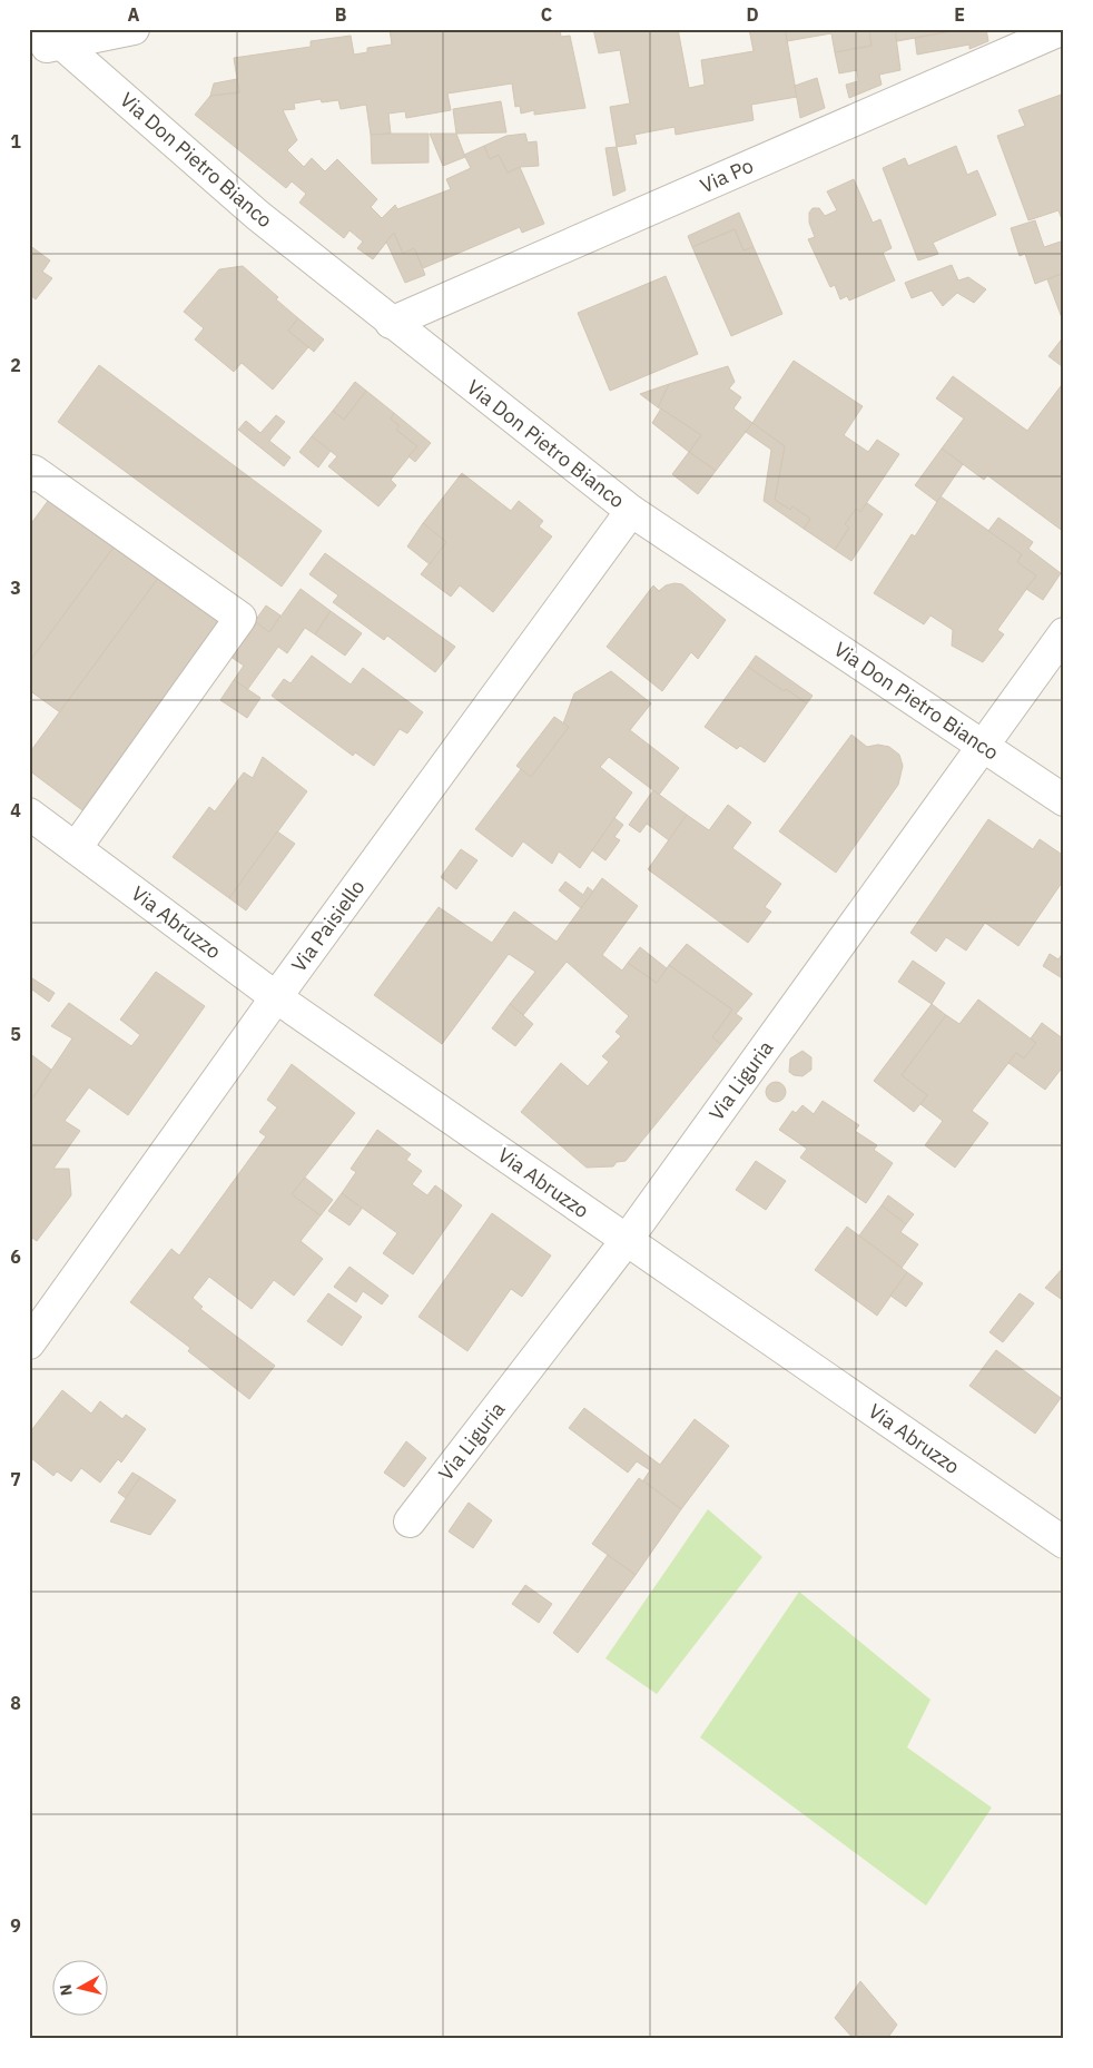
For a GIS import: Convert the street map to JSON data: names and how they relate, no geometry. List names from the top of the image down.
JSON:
{
  "streets": {
    "street": [
      "Via Don Pietro Bianco",
      "Via Po",
      "Via Abruzzo",
      "Via Paisiello",
      "Via Liguria"
    ]
  },
  "crossings": [
    ["Via Don Pietro Bianco", "Via Po"],
    ["Via Don Pietro Bianco", "Via Paisiello"],
    ["Via Don Pietro Bianco", "Via Liguria"],
    ["Via Abruzzo", "Via Paisiello"],
    ["Via Abruzzo", "Via Liguria"]
  ],
  "north": "left",
  "grid": {
    "columns": [
      "A",
      "B",
      "C",
      "D",
      "E"
    ],
    "rows": [
      "1",
      "2",
      "3",
      "4",
      "5",
      "6",
      "7",
      "8",
      "9"
    ]
  }
}
